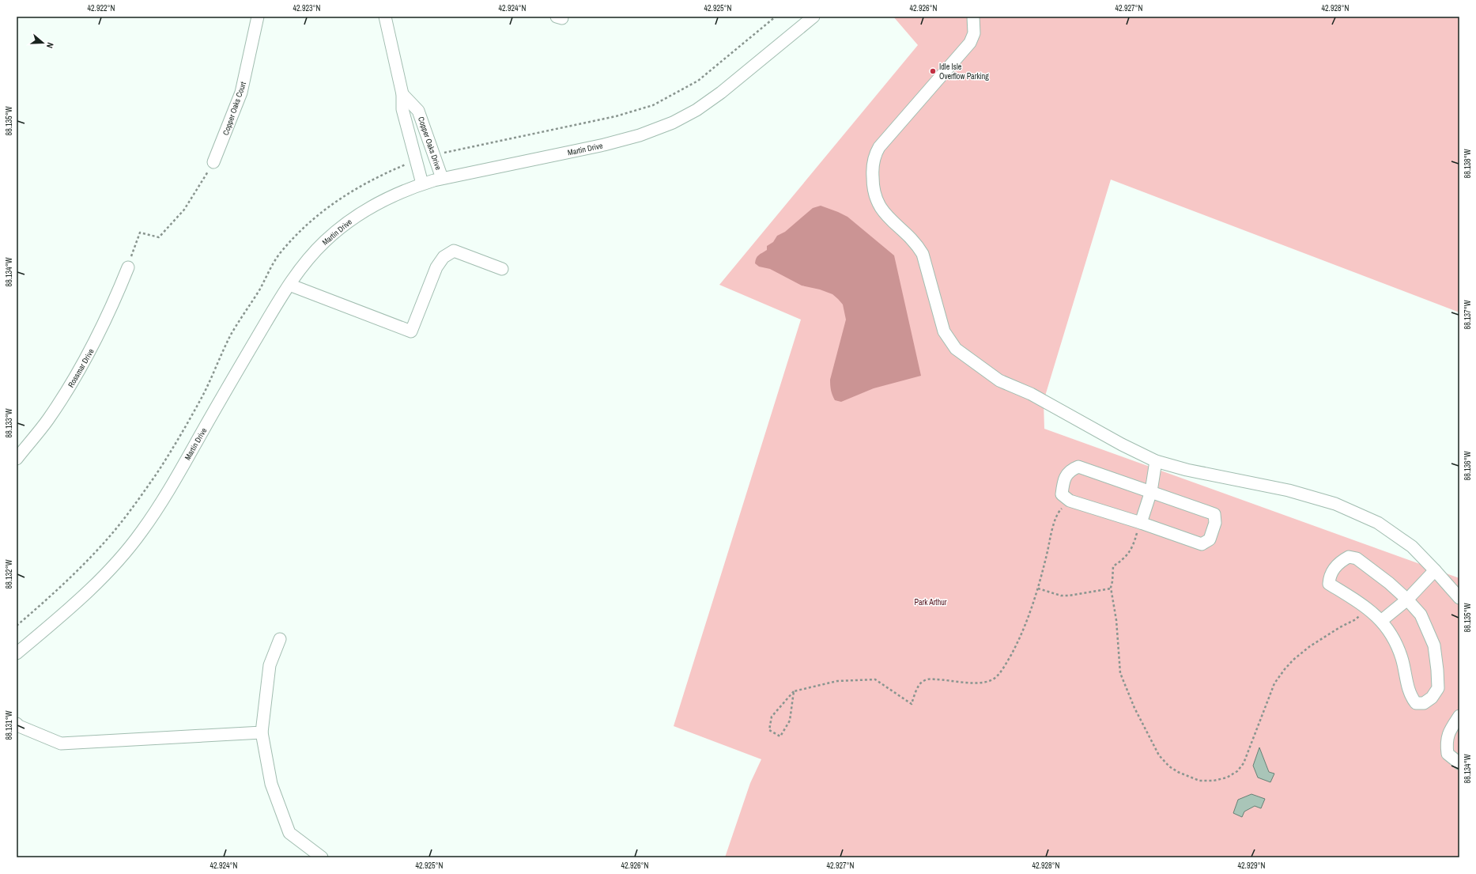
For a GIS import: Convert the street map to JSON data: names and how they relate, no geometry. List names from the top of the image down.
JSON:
{
  "streets": {
    "street": [
      "Copper Oaks Court",
      "Copper Oaks Drive",
      "Martin Drive",
      "Rossmar Drive"
    ]
  },
  "crossings": [
    ["Copper Oaks Drive", "Martin Drive"]
  ],
  "parks": ["Park Arthur"],
  "places": ["Idle Isle Overflow Parking"],
  "north": "right",
  "coordinates": [
    "42.922°N",
    "42.923°N",
    "42.924°N",
    "42.925°N",
    "42.926°N",
    "42.927°N",
    "42.928°N",
    "88.135°W",
    "88.138°W",
    "88.134°W",
    "88.137°W",
    "88.133°W",
    "88.136°W",
    "88.132°W",
    "88.131°W",
    "42.929°N"
  ]
}
